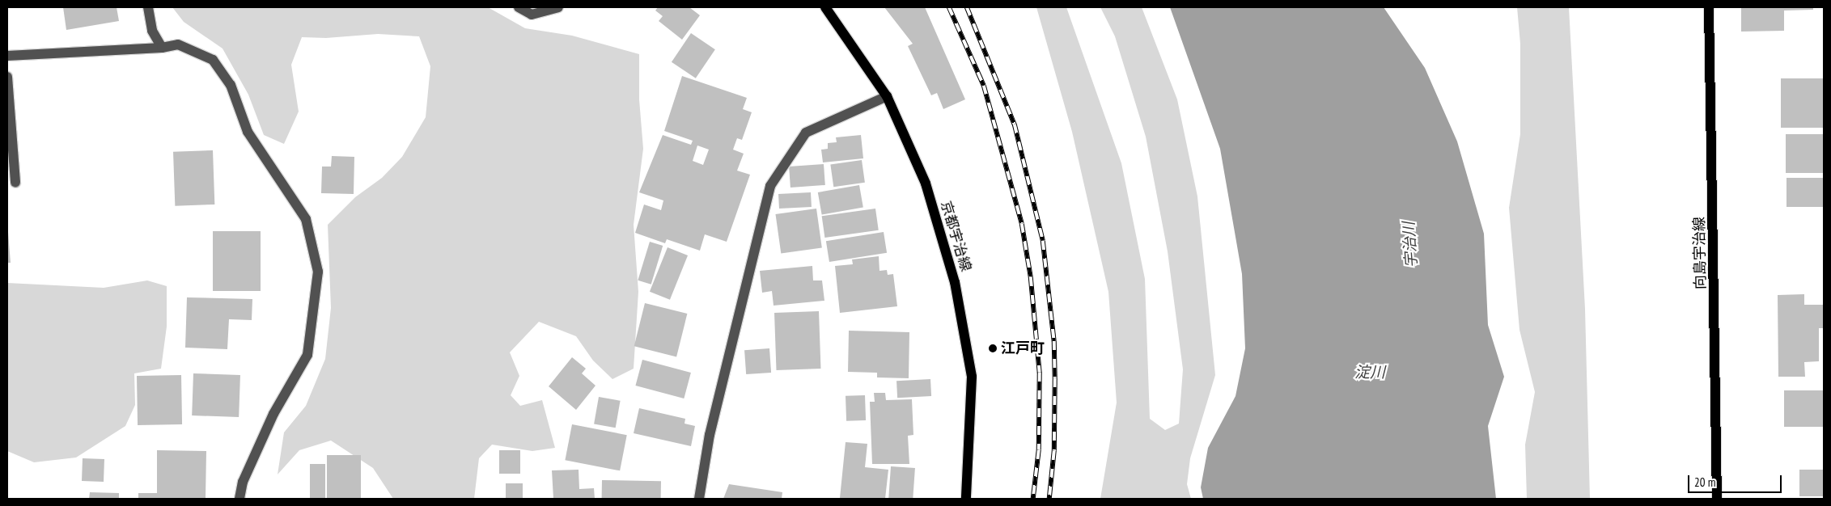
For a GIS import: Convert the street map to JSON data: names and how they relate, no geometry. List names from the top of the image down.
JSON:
{
  "streets": {
    "main road": ["京都宇治線", "向島宇治線"]
  },
  "water": ["宇治川", "淀川"],
  "places": ["江戸町"],
  "scale_bar": "20 m"
}
